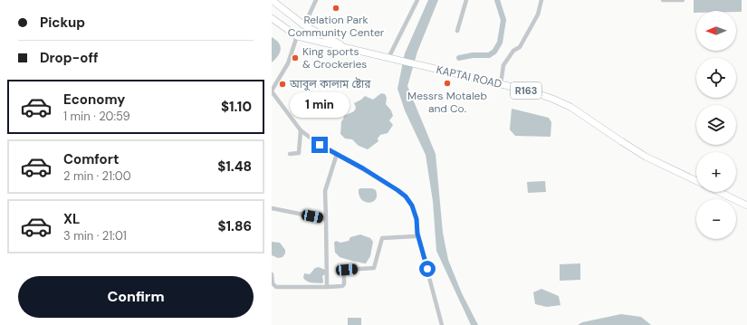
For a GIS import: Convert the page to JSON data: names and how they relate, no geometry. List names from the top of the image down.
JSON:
{
  "streets": {
    "main road": ["KAPTAI ROAD", "R163"]
  },
  "crossings": [
    ["KAPTAI ROAD", "R163"]
  ],
  "places": [
    "Relation Park Community Center",
    "King sports & Crockeries",
    "Messrs Motaleb and Co.",
    "আবুল কালাম ষ্টোর"
  ],
  "north": "left",
  "page": {
    "banner": ["Pickup", "Drop-off"],
    "map_buttons": ["+", "−"],
    "list": [
      {
        "name": "Economy",
        "note": "1 min · 20:59",
        "value": "$1.10"
      },
      {
        "name": "Comfort",
        "note": "2 min · 21:00",
        "value": "$1.48"
      },
      {
        "name": "XL",
        "note": "3 min · 21:01",
        "value": "$1.86"
      }
    ],
    "bubble": "1 min",
    "buttons": "Confirm"
  }
}
